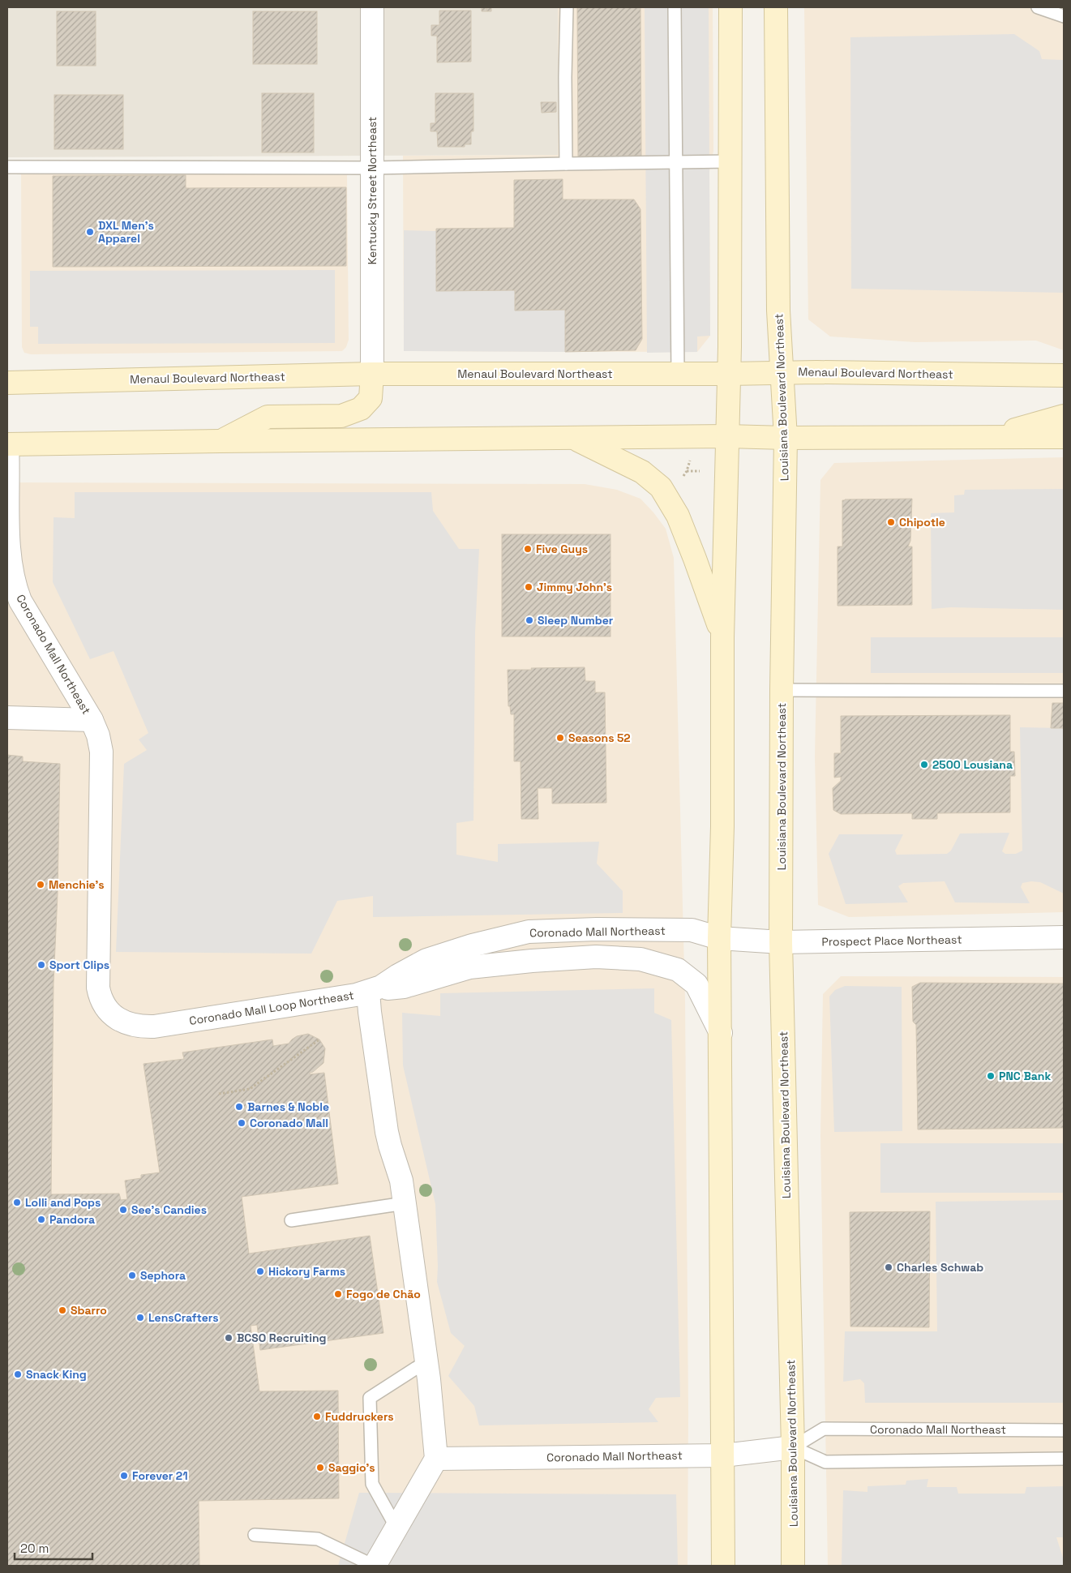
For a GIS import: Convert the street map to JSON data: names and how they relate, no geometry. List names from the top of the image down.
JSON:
{
  "streets": {
    "main road": ["Menaul Boulevard Northeast", "Louisiana Boulevard Northeast"],
    "street": [
      "Kentucky Street Northeast",
      "Coronado Mall Northeast",
      "Prospect Place Northeast",
      "Coronado Mall Loop Northeast"
    ]
  },
  "crossings": [
    ["Kentucky Street Northeast", "Menaul Boulevard Northeast"],
    ["Menaul Boulevard Northeast", "Louisiana Boulevard Northeast"],
    ["Louisiana Boulevard Northeast", "Coronado Mall Northeast"],
    ["Louisiana Boulevard Northeast", "Prospect Place Northeast"],
    ["Coronado Mall Northeast", "Prospect Place Northeast"],
    ["Coronado Mall Northeast", "Coronado Mall Loop Northeast"]
  ],
  "places": [
    "DXL Men's Apparel",
    "Chipotle",
    "Five Guys",
    "Jimmy John's",
    "Sleep Number",
    "Seasons 52",
    "2500 Lousiana",
    "Menchie's",
    "Sport Clips",
    "PNC Bank",
    "Barnes & Noble",
    "Coronado Mall",
    "Lolli and Pops",
    "See's Candies",
    "Pandora",
    "Charles Schwab",
    "Hickory Farms",
    "Sephora",
    "Fogo de Chão",
    "Sbarro",
    "LensCrafters",
    "BCSO Recruiting",
    "Snack King",
    "Fuddruckers",
    "Saggio's",
    "Forever 21"
  ],
  "scale_bar": "20 m"
}
